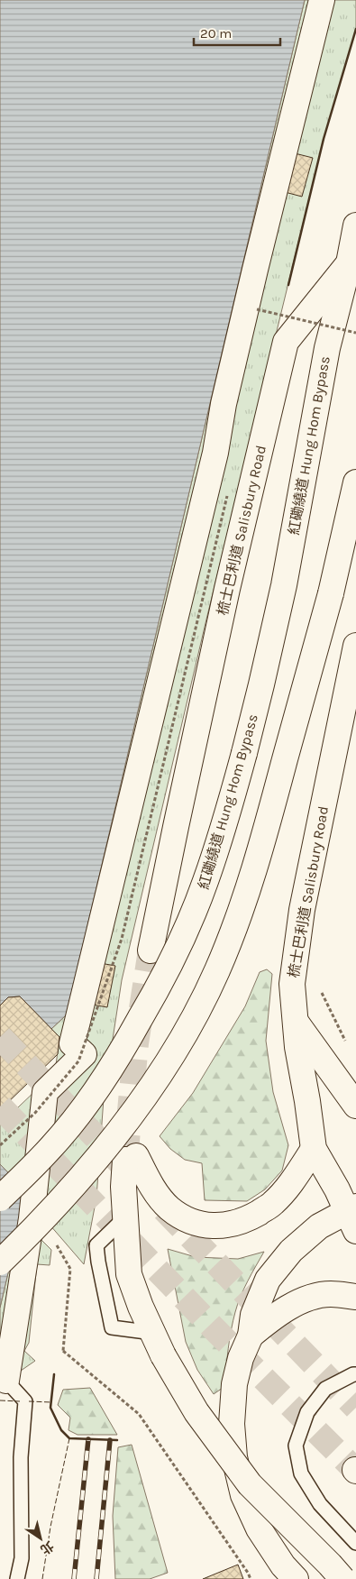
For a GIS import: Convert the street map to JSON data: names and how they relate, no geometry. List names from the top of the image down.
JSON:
{
  "streets": {
    "main road": ["紅磡繞道 Hung Hom Bypass", "梳士巴利道 Salisbury Road"]
  },
  "crossings": [
    ["紅磡繞道 Hung Hom Bypass", "梳士巴利道 Salisbury Road"]
  ],
  "scale_bar": "20 m",
  "north": "bottom right"
}
